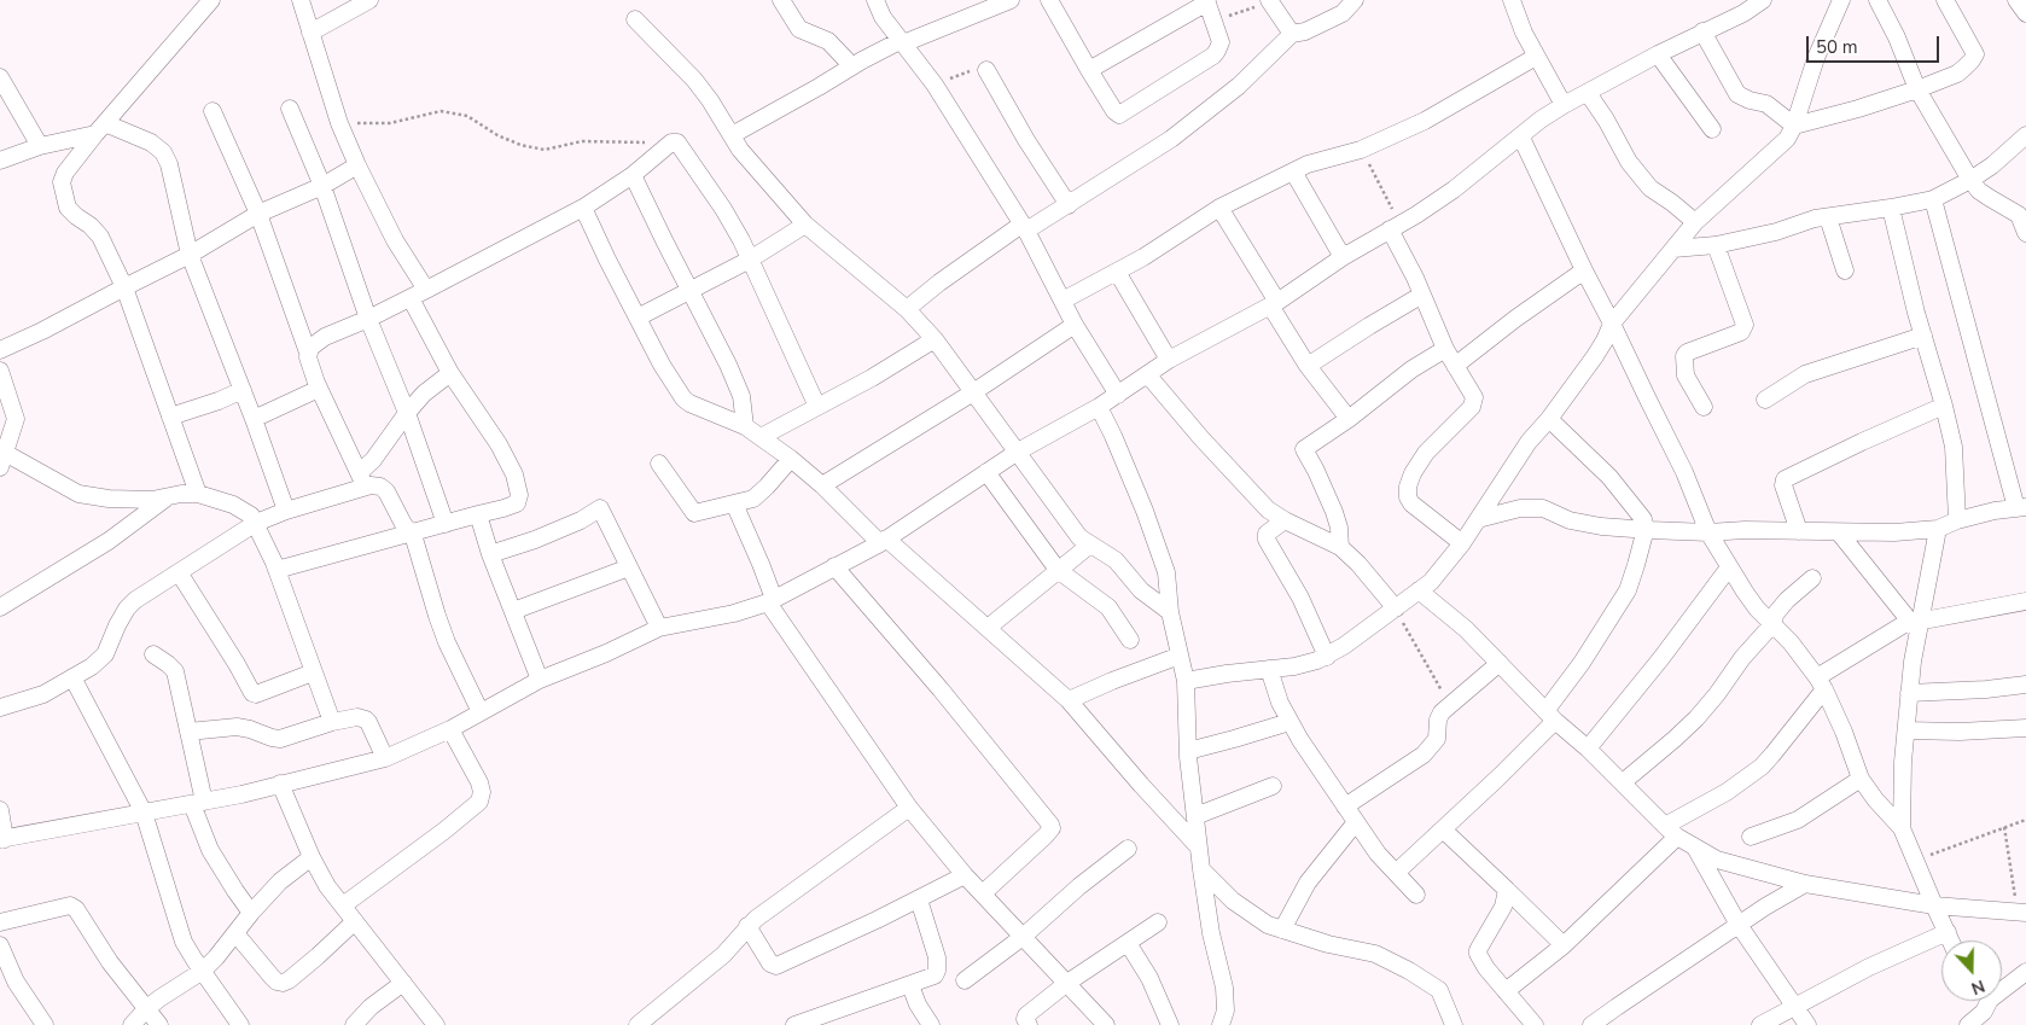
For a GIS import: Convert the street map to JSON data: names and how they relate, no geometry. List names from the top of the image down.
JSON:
{
  "scale_bar": "50 m",
  "north": "bottom"
}
